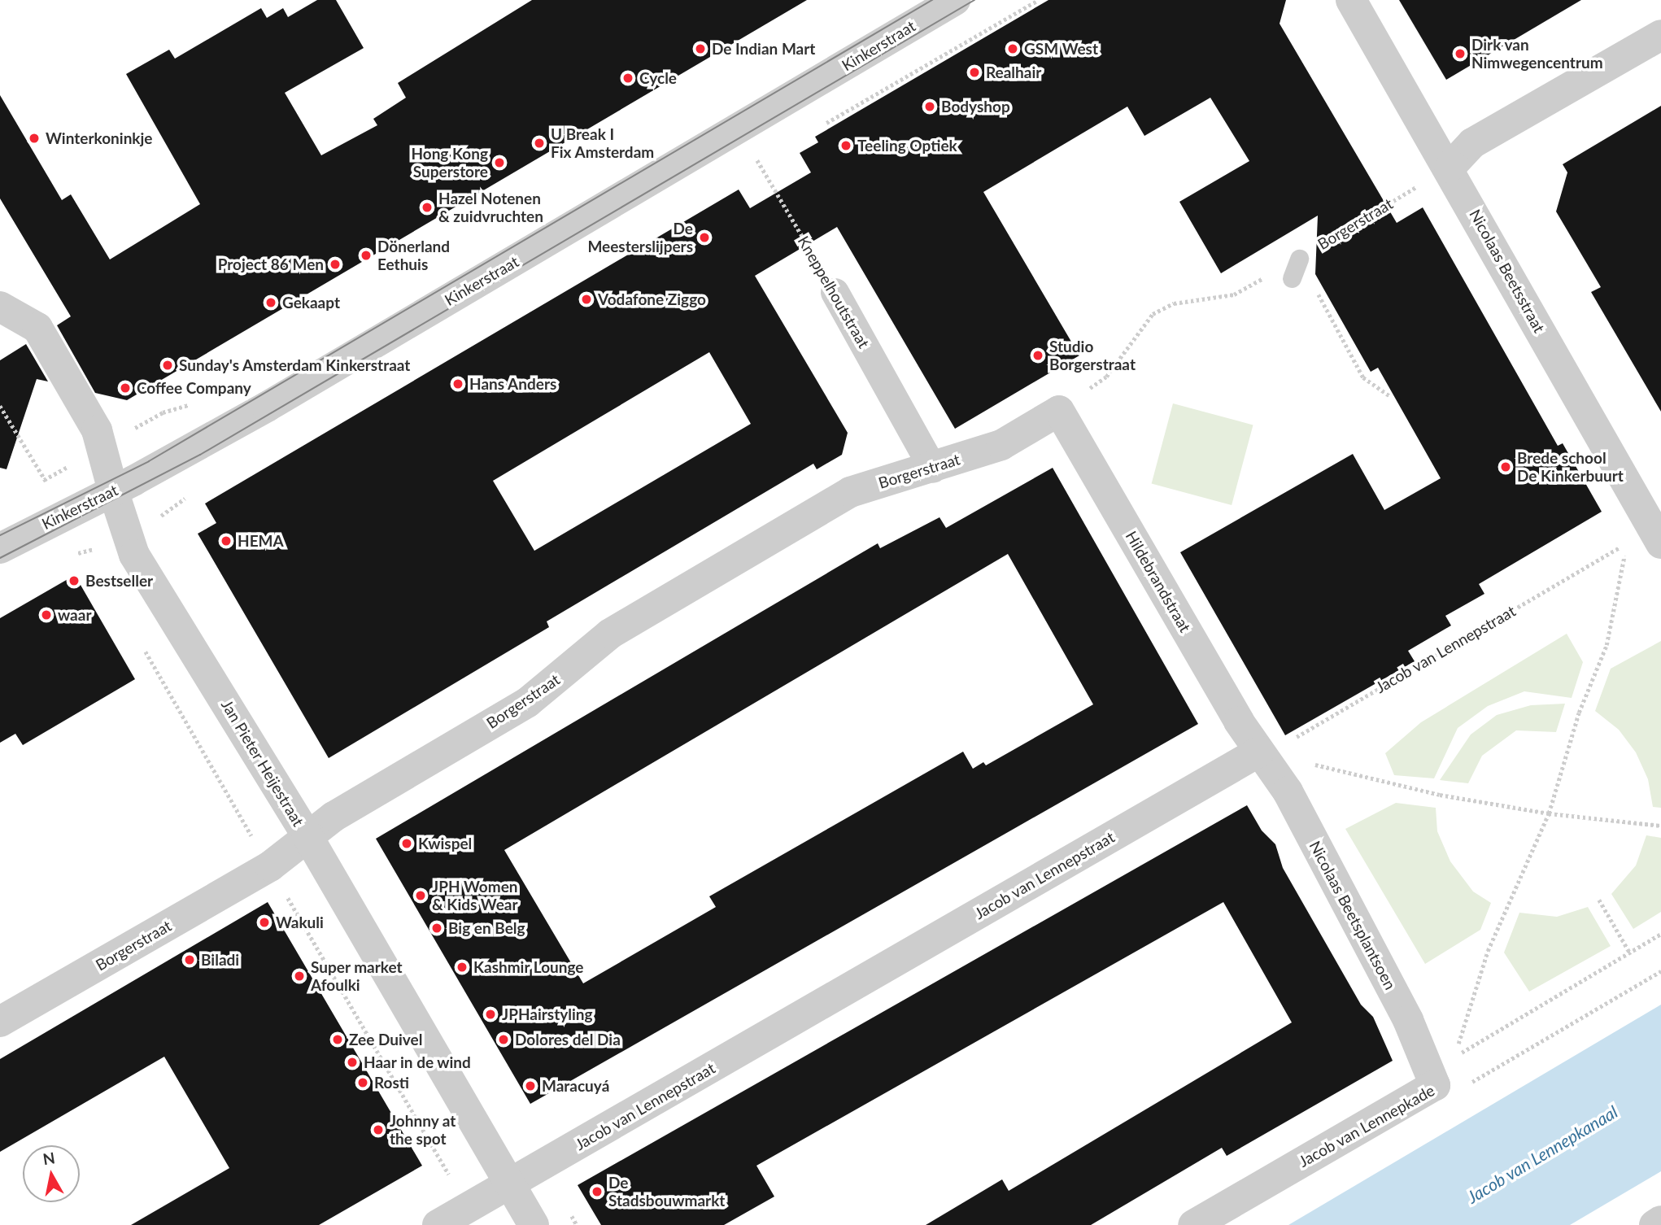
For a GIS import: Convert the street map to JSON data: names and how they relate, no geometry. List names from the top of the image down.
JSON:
{
  "streets": {
    "street": [
      "Kinkerstraat",
      "Borgerstraat",
      "Nicolaas Beetsstraat",
      "Kneppelhoutstraat",
      "Hildebrandstraat",
      "Jacob van Lennepstraat",
      "Jan Pieter Heijestraat",
      "Nicolaas Beetsplantsoen",
      "Jacob van Lennepkade"
    ]
  },
  "crossings": [
    ["Kinkerstraat", "Kneppelhoutstraat"],
    ["Kinkerstraat", "Jan Pieter Heijestraat"],
    ["Borgerstraat", "Nicolaas Beetsstraat"],
    ["Borgerstraat", "Kneppelhoutstraat"],
    ["Borgerstraat", "Hildebrandstraat"],
    ["Borgerstraat", "Jan Pieter Heijestraat"],
    ["Hildebrandstraat", "Jacob van Lennepstraat"],
    ["Hildebrandstraat", "Nicolaas Beetsplantsoen"],
    ["Jacob van Lennepstraat", "Jan Pieter Heijestraat"],
    ["Jacob van Lennepstraat", "Nicolaas Beetsplantsoen"],
    ["Nicolaas Beetsplantsoen", "Jacob van Lennepkade"]
  ],
  "water": ["Jacob van Lennepkanaal"],
  "places": [
    "De Indian Mart",
    "GSM West",
    "Dirk van Nimwegencentrum",
    "Realhair",
    "Cycle",
    "Bodyshop",
    "Winterkoninkje",
    "U Break I Fix Amsterdam",
    "Teeling Optiek",
    "Hong Kong Superstore",
    "Hazel Notenen & zuidvruchten",
    "De Meesterslijpers",
    "Dönerland Eethuis",
    "Project 86 Men",
    "Vodafone Ziggo",
    "Gekaapt",
    "Studio Borgerstraat",
    "Sunday's Amsterdam Kinkerstraat",
    "Hans Anders",
    "Coffee Company",
    "Brede school De Kinkerbuurt",
    "HEMA",
    "Bestseller",
    "waar",
    "Kwispel",
    "JPH Women & Kids Wear",
    "Wakuli",
    "Big en Belg",
    "Biladi",
    "Kashmir Lounge",
    "Super market Afoulki",
    "JPHairstyling",
    "Zee Duivel",
    "Dolores del Dia",
    "Haar in de wind",
    "Rosti",
    "Maracuyá",
    "Johnny at the spot",
    "De Stadsbouwmarkt"
  ],
  "north": "top"
}
